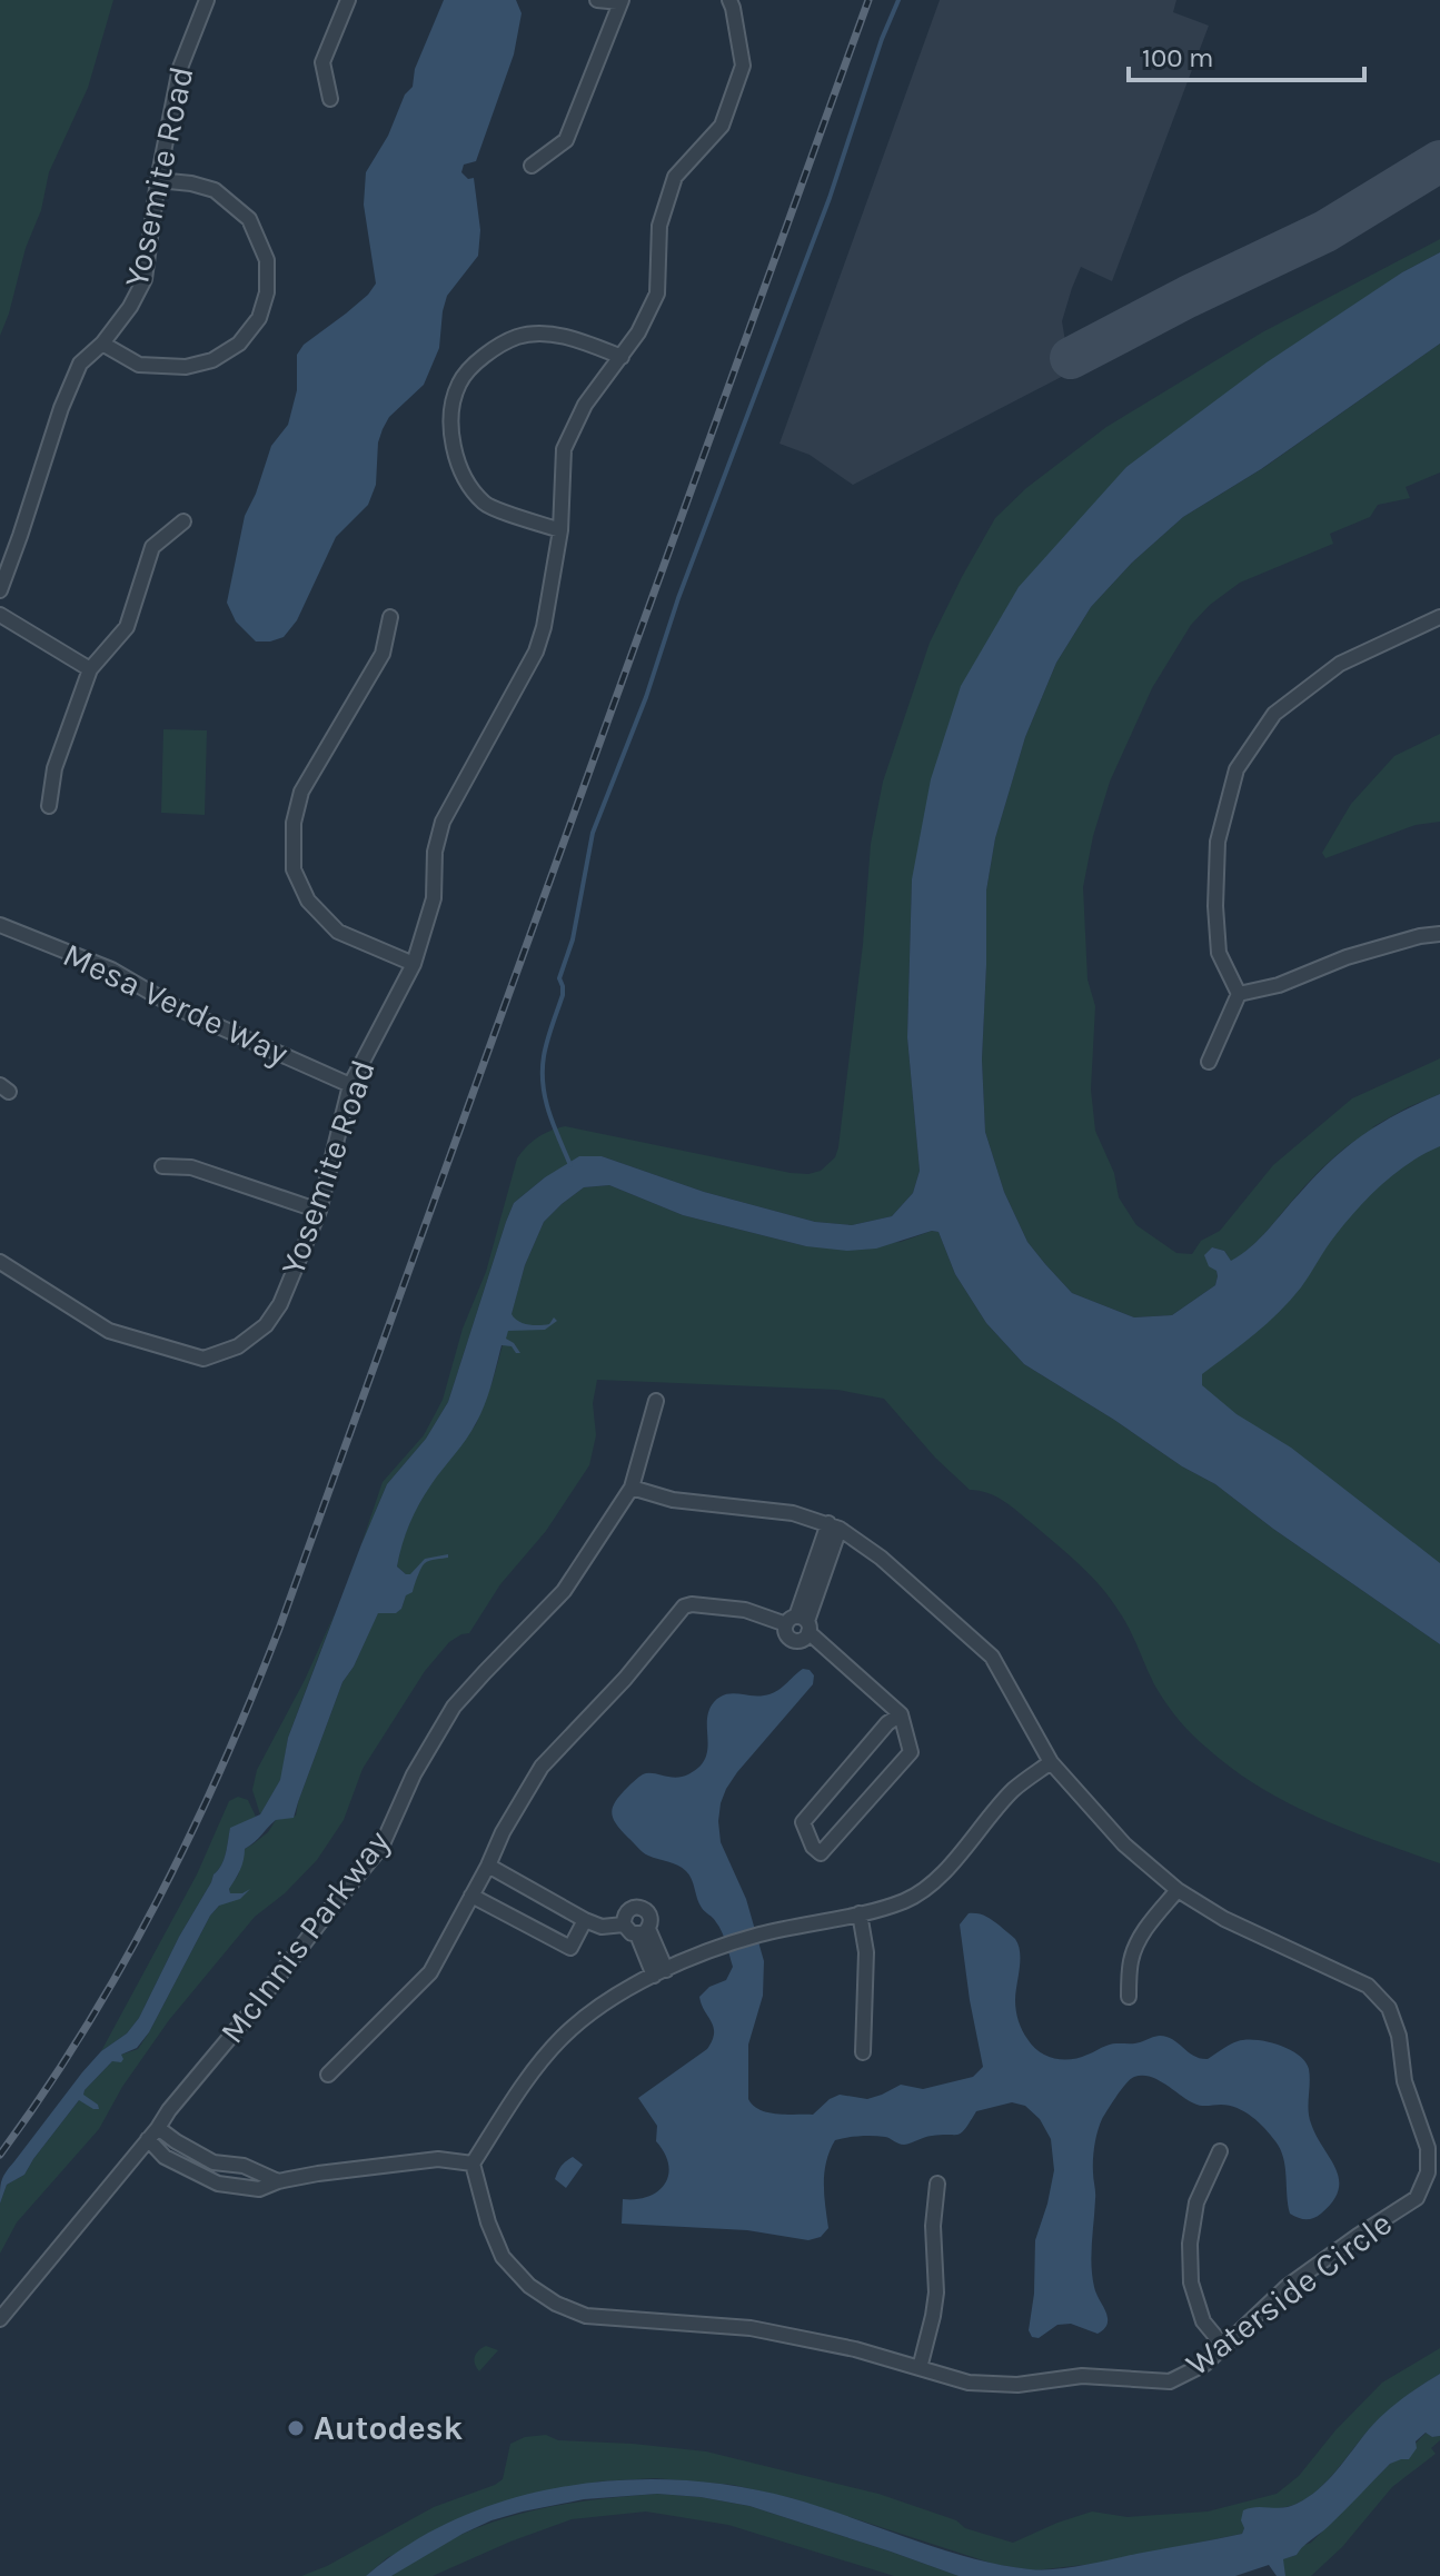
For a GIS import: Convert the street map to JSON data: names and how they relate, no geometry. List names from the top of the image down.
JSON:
{
  "streets": {
    "street": [
      "Yosemite Road",
      "Mesa Verde Way",
      "McInnis Parkway",
      "Waterside Circle"
    ]
  },
  "crossings": [
    ["Yosemite Road", "Mesa Verde Way"],
    ["McInnis Parkway", "Waterside Circle"]
  ],
  "places": ["Autodesk"],
  "scale_bar": "100 m"
}
